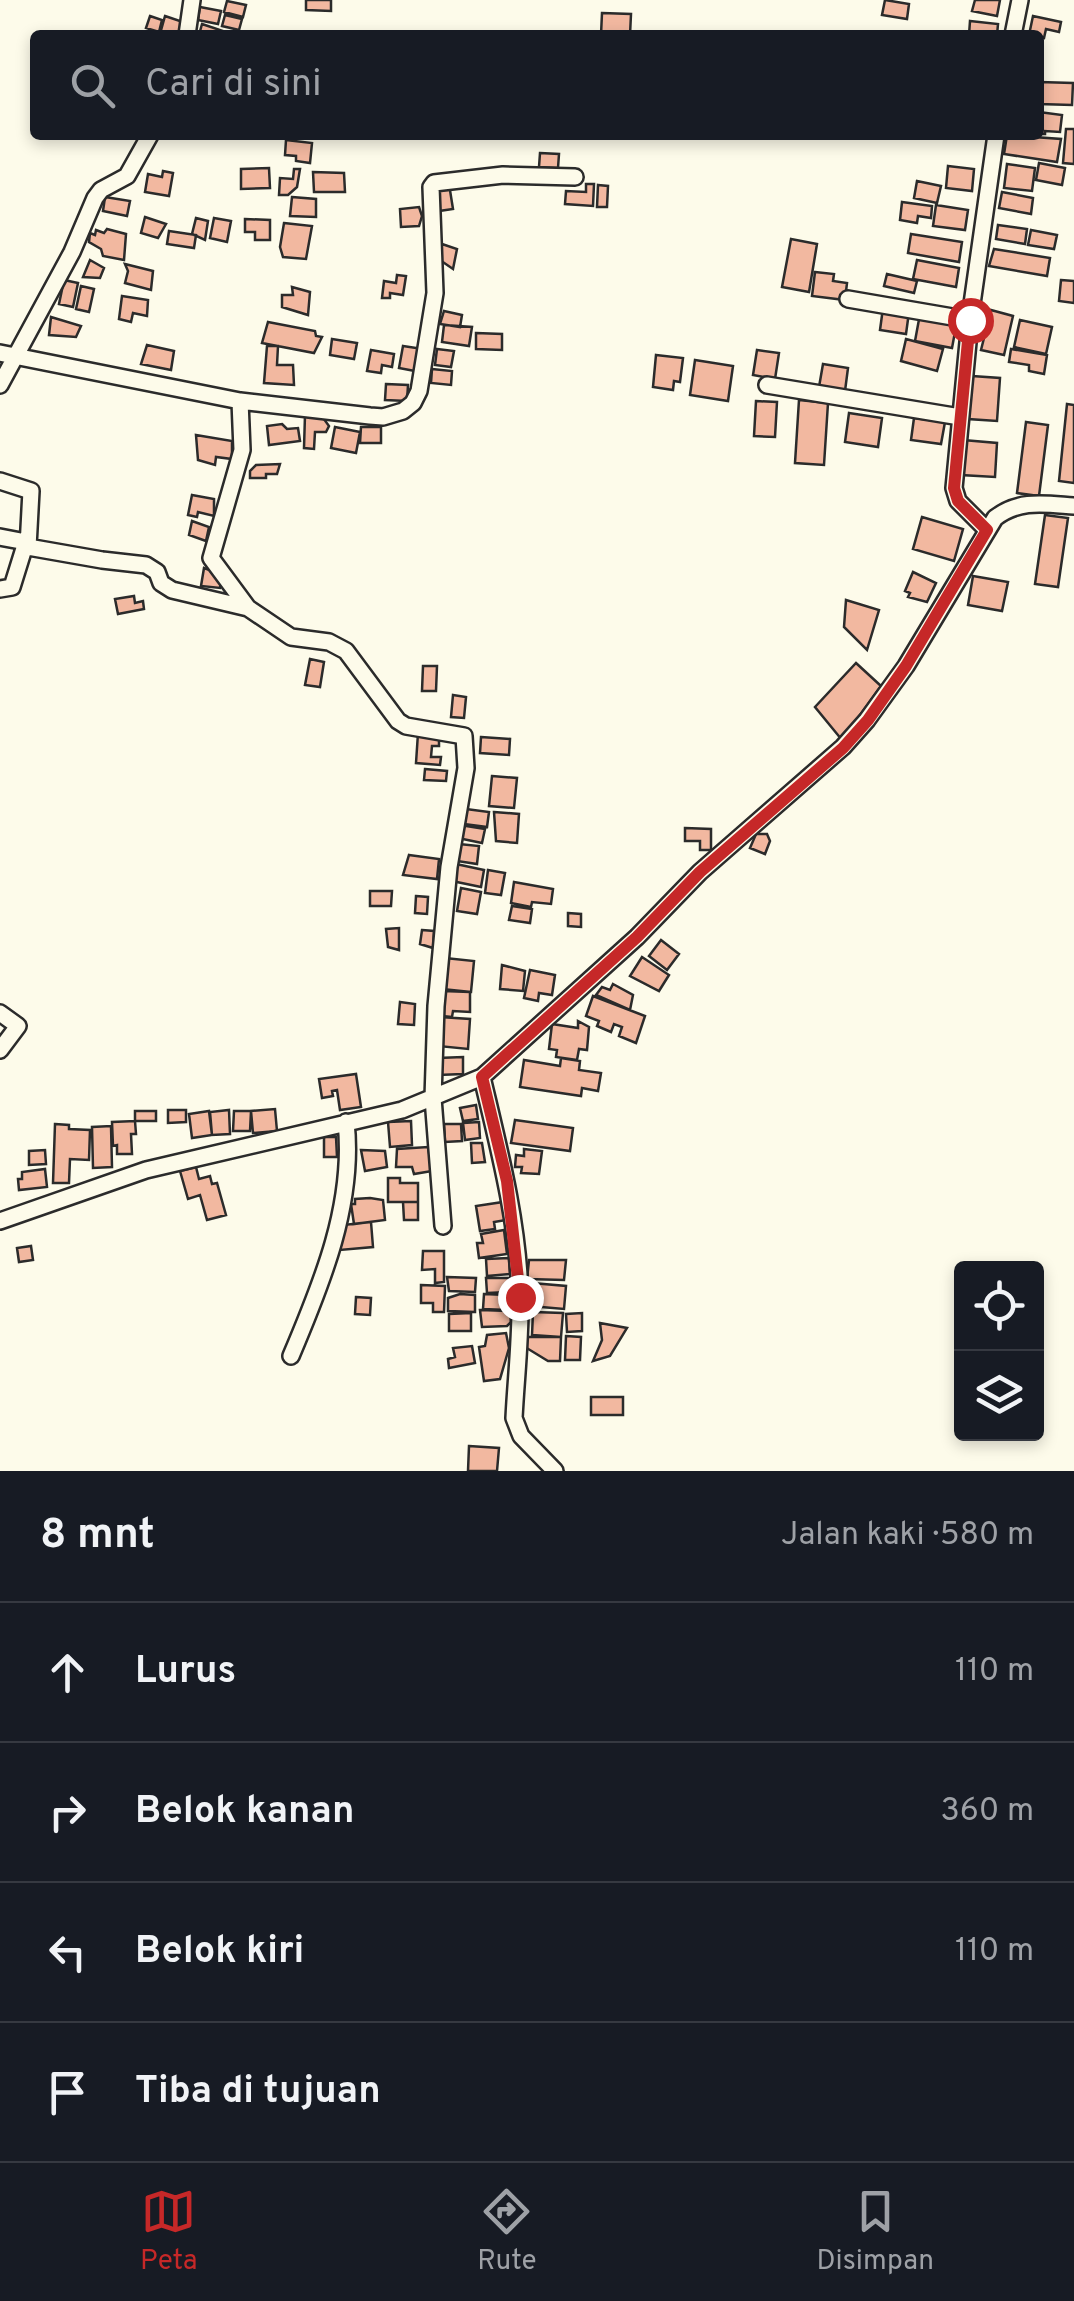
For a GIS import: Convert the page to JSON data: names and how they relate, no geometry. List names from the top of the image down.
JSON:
{
  "page": {
    "search": "Cari di sini",
    "heading": ["8 mnt", "Jalan kaki · 580 m"],
    "list": [
      ["Lurus", "110 m"],
      ["Belok kanan", "360 m"],
      ["Belok kiri", "110 m"],
      "Tiba di tujuan"
    ],
    "nav": ["Peta", "Rute", "Disimpan"]
  }
}
